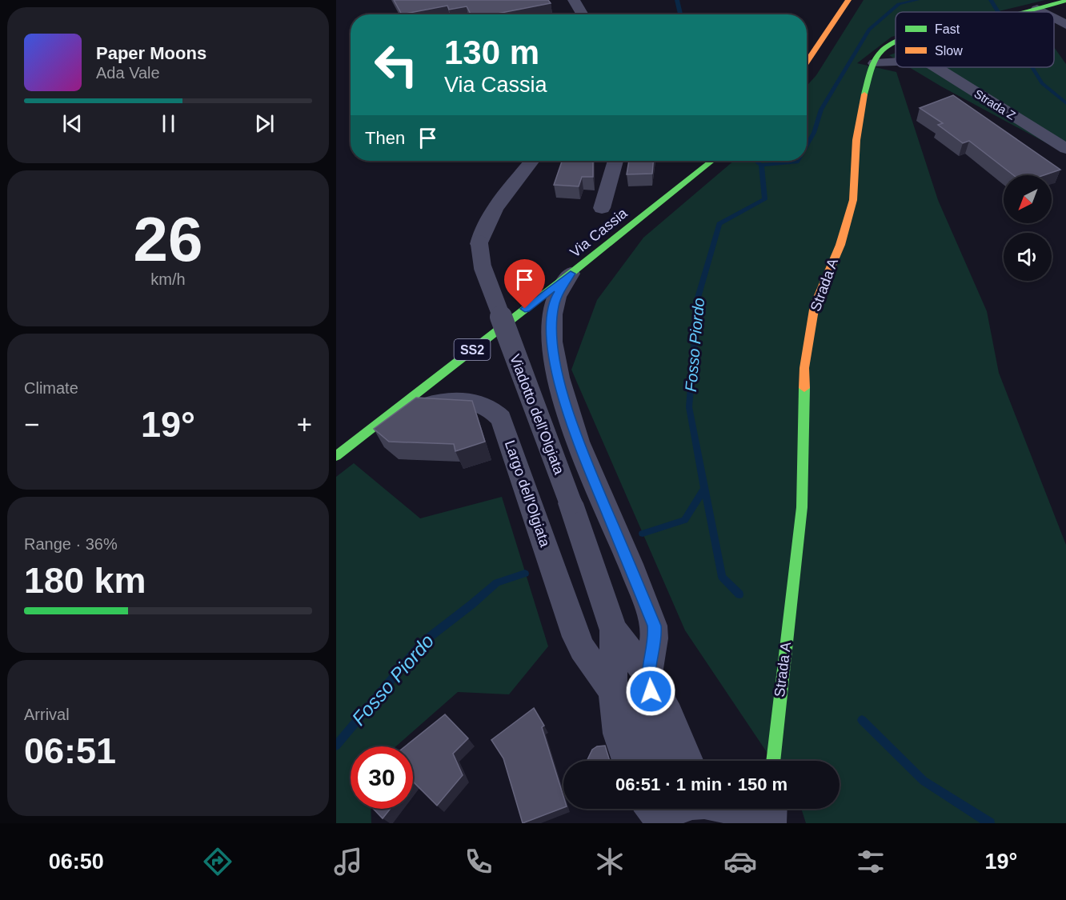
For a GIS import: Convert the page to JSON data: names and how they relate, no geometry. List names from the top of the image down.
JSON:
{
  "streets": {
    "street": [
      "Strada Z",
      "Via Cassia",
      "Strada A",
      "SS2",
      "Viadotto dell'Olgiata",
      "Largo dell'Olgiata"
    ]
  },
  "crossings": [
    ["Via Cassia", "Largo dell'Olgiata"]
  ],
  "water": ["Fosso Piordo"],
  "legend": ["Fast", "Slow"],
  "north": "bottom left",
  "page": {
    "turn": ["130 m", "Via Cassia"],
    "song": ["Paper Moons", "Ada Vale"],
    "then": "Then",
    "tile": [
      ["26", "km/h"],
      "Climate",
      ["Range · 36%", "180 km"],
      ["Arrival", "06:51"]
    ],
    "heat": ["−", "19°", "+"],
    "limit": "30",
    "trip": "06:51 · 1 min · 150 m",
    "tabs": ["06:50", "19°"]
  }
}
